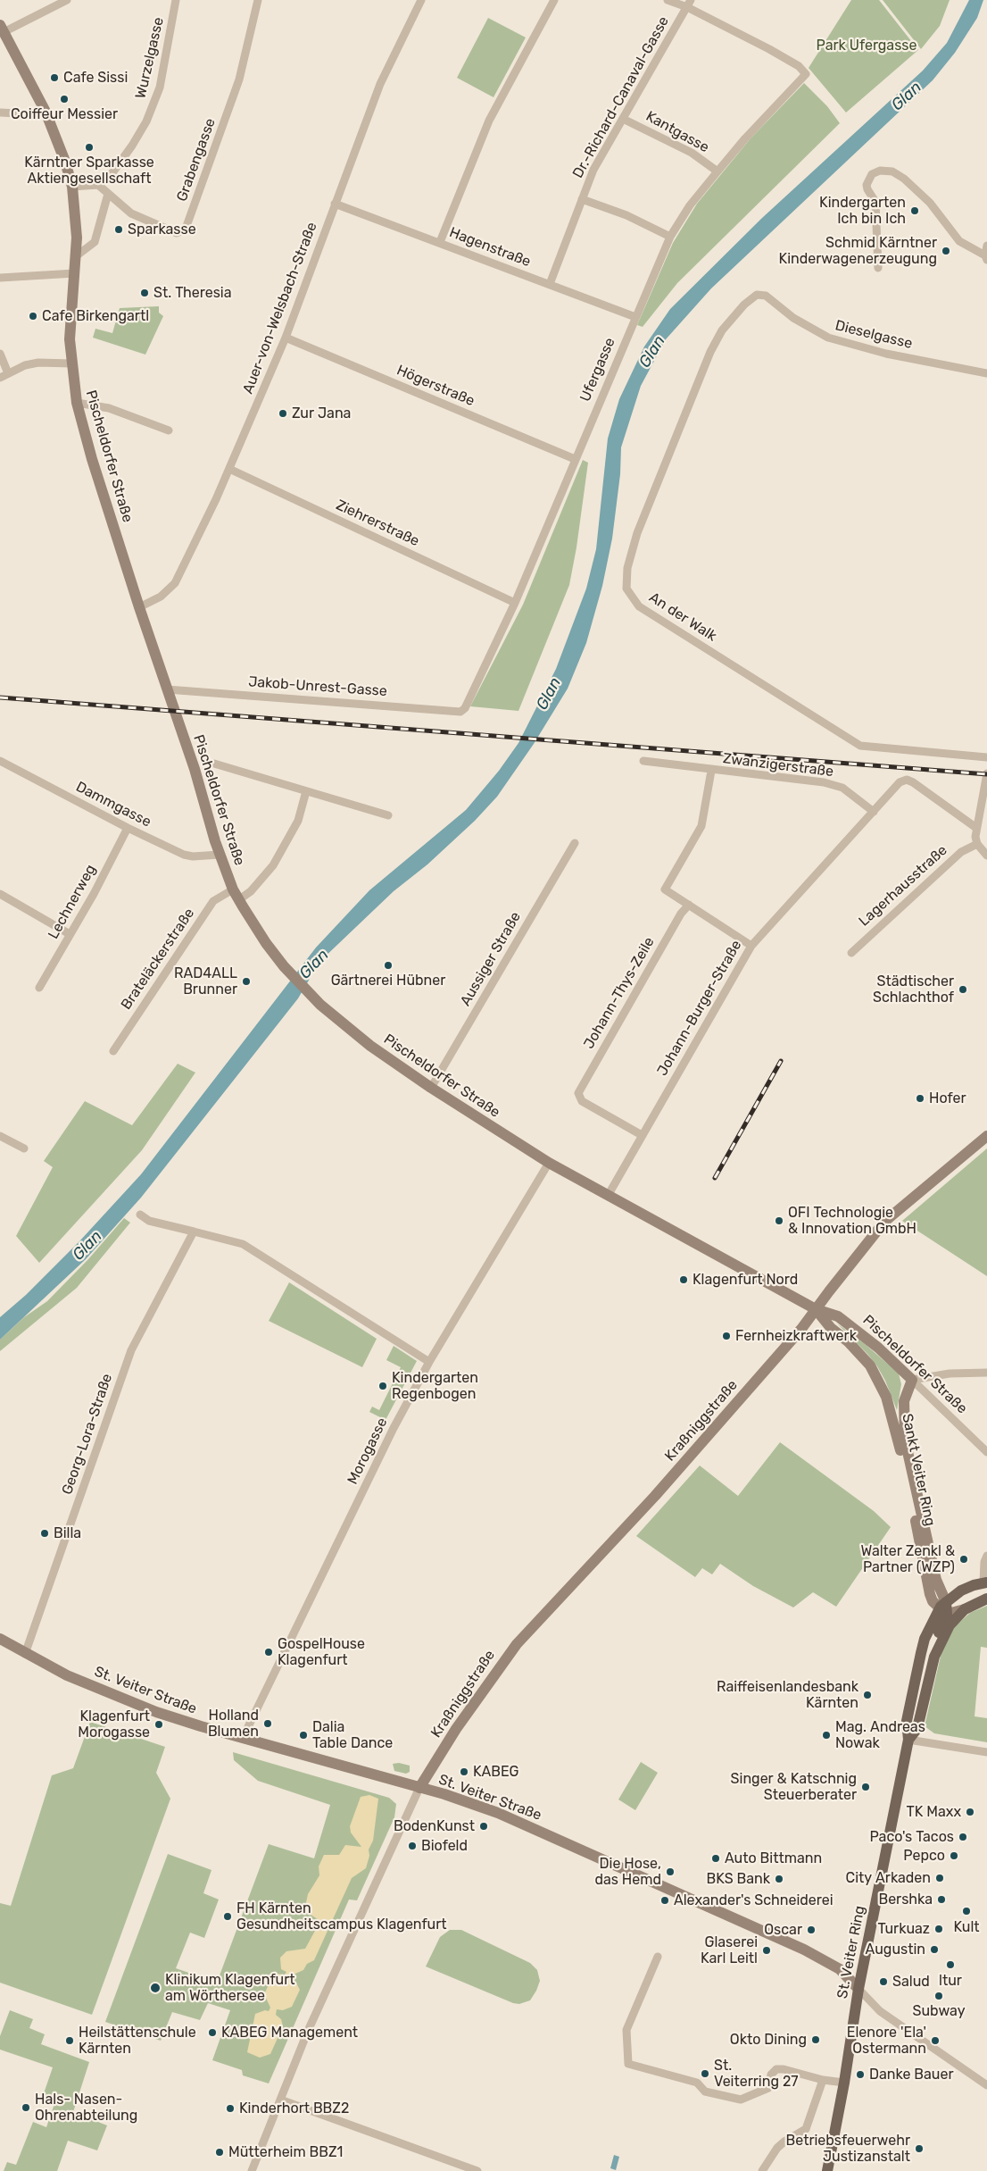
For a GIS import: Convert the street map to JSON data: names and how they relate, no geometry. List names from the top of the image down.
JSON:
{
  "streets": {
    "main road": [
      "Pischeldorfer Straße",
      "Kraßniggstraße",
      "Sankt Veiter Ring",
      "St. Veiter Straße",
      "St. Veiter Ring"
    ],
    "street": [
      "Wurzelgasse",
      "Dr.-Richard-Canaval-Gasse",
      "Kantgasse",
      "Grabengasse",
      "Hagenstraße",
      "Auer-von-Welsbach-Straße",
      "Dieselgasse",
      "Ufergasse",
      "Högerstraße",
      "Ziehrerstraße",
      "An der Walk",
      "Jakob-Unrest-Gasse",
      "Zwanzigerstraße",
      "Dammgasse",
      "Lagerhausstraße",
      "Lechnerweg",
      "Brateläckerstraße",
      "Aussiger Straße",
      "Johann-Thys-Zeile",
      "Johann-Burger-Straße",
      "Georg-Lora-Straße",
      "Morogasse"
    ]
  },
  "crossings": [
    ["Wurzelgasse", "Grabengasse"],
    ["Dr.-Richard-Canaval-Gasse", "Kantgasse"],
    ["Dr.-Richard-Canaval-Gasse", "Hagenstraße"],
    ["Dr.-Richard-Canaval-Gasse", "Ufergasse"],
    ["Kantgasse", "Ufergasse"],
    ["Hagenstraße", "Auer-von-Welsbach-Straße"],
    ["Hagenstraße", "Ufergasse"],
    ["Auer-von-Welsbach-Straße", "Högerstraße"],
    ["Auer-von-Welsbach-Straße", "Pischeldorfer Straße"],
    ["Auer-von-Welsbach-Straße", "Ziehrerstraße"],
    ["Dieselgasse", "An der Walk"],
    ["Ufergasse", "Högerstraße"],
    ["Ufergasse", "Ziehrerstraße"],
    ["Ufergasse", "Jakob-Unrest-Gasse"],
    ["Pischeldorfer Straße", "Jakob-Unrest-Gasse"],
    ["Pischeldorfer Straße", "Dammgasse"],
    ["Pischeldorfer Straße", "Brateläckerstraße"],
    ["Pischeldorfer Straße", "Aussiger Straße"],
    ["Pischeldorfer Straße", "Johann-Burger-Straße"],
    ["Pischeldorfer Straße", "Kraßniggstraße"],
    ["Pischeldorfer Straße", "Morogasse"],
    ["Pischeldorfer Straße", "Sankt Veiter Ring"],
    ["Zwanzigerstraße", "Johann-Burger-Straße"],
    ["Dammgasse", "Lechnerweg"],
    ["Johann-Thys-Zeile", "Johann-Burger-Straße"],
    ["Kraßniggstraße", "St. Veiter Straße"],
    ["Georg-Lora-Straße", "St. Veiter Straße"],
    ["Morogasse", "St. Veiter Straße"],
    ["Sankt Veiter Ring", "St. Veiter Ring"],
    ["St. Veiter Straße", "St. Veiter Ring"]
  ],
  "water": ["Glan"],
  "parks": ["Park Ufergasse"],
  "places": [
    "Cafe Sissi",
    "Coiffeur Messier",
    "Kärntner Sparkasse Aktiengesellschaft",
    "Kindergarten Ich bin Ich",
    "Sparkasse",
    "Schmid Kärntner Kinderwagenerzeugung",
    "St. Theresia",
    "Cafe Birkengartl",
    "Zur Jana",
    "Gärtnerei Hübner",
    "RAD4ALL Brunner",
    "Städtischer Schlachthof",
    "Hofer",
    "OFI Technologie & Innovation GmbH",
    "Klagenfurt Nord",
    "Fernheizkraftwerk",
    "Kindergarten Regenbogen",
    "Billa",
    "Walter Zenkl & Partner (WZP)",
    "GospelHouse Klagenfurt",
    "Raiffeisenlandesbank Kärnten",
    "Holland Blumen",
    "Klagenfurt Morogasse",
    "Dalia Table Dance",
    "Mag. Andreas Nowak",
    "KABEG",
    "Singer & Katschnig Steuerberater",
    "TK Maxx",
    "BodenKunst",
    "Paco's Tacos",
    "Biofeld",
    "Pepco",
    "Auto Bittmann",
    "Die Hose, das Hemd",
    "City Arkaden",
    "BKS Bank",
    "Bershka",
    "Alexander's Schneiderei",
    "Kult",
    "FH Kärnten Gesundheitscampus Klagenfurt",
    "Turkuaz",
    "Oscar",
    "Augustin",
    "Glaserei Karl Leitl",
    "ltur",
    "Salud",
    "Klinikum Klagenfurt am Wörthersee",
    "Subway",
    "KABEG Management",
    "Okto Dining",
    "Heilstättenschule Kärnten",
    "Elenore 'Ela' Ostermann",
    "St. Veiterring 27",
    "Danke Bauer",
    "Hals- Nasen- Ohrenabteilung",
    "Kinderhort BBZ2",
    "Betriebsfeuerwehr Justizanstalt",
    "Mütterheim BBZ1"
  ]
}
